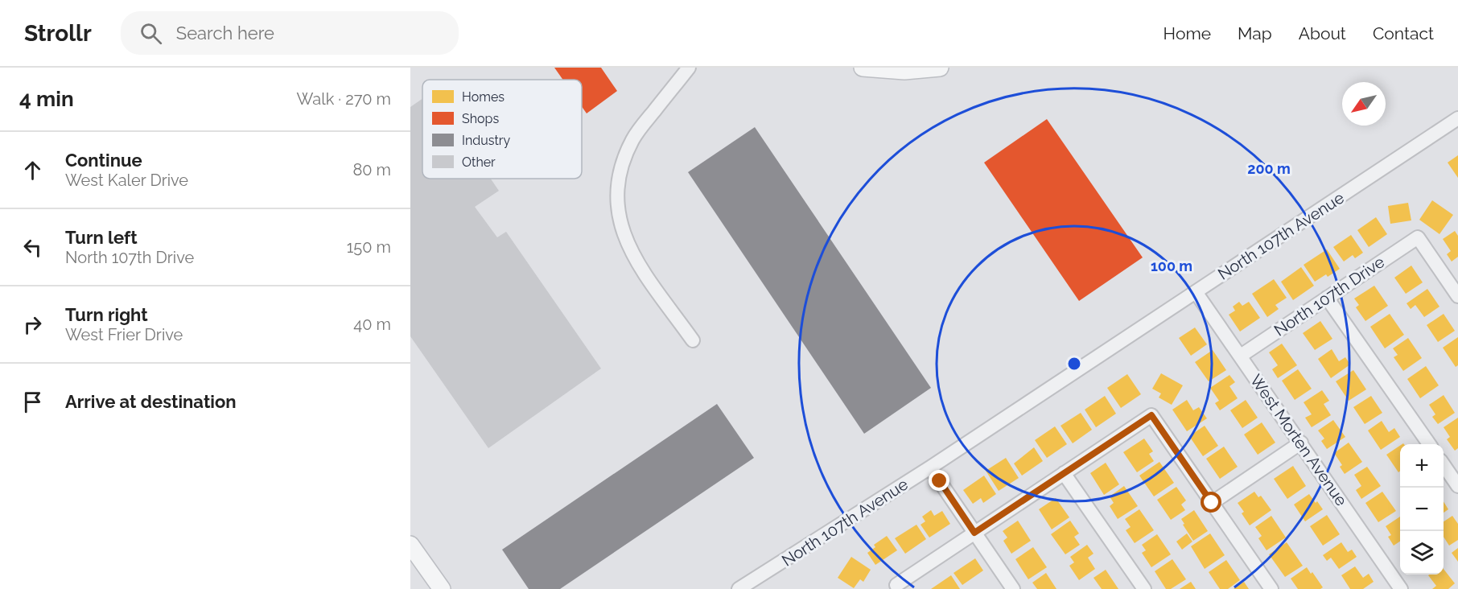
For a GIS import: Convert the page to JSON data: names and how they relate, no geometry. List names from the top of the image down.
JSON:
{
  "streets": {
    "street": ["North 107th Avenue", "North 107th Drive", "West Morten Avenue"]
  },
  "crossings": [
    ["North 107th Avenue", "West Morten Avenue"],
    ["North 107th Drive", "West Morten Avenue"]
  ],
  "legend": [
    "Homes",
    "Shops",
    "Industry",
    "Other"
  ],
  "north": "bottom left",
  "page": {
    "header": "Strollr",
    "search": "Search here",
    "nav": [
      "Home",
      "Map",
      "About",
      "Contact"
    ],
    "heading": ["4 min", "Walk · 270 m"],
    "list": [
      ["Continue", "West Kaler Drive", "80 m"],
      ["Turn left", "North 107th Drive", "150 m"],
      ["Turn right", "West Frier Drive", "40 m"],
      "Arrive at destination"
    ],
    "map_buttons": ["+", "−"]
  },
  "rings": ["200 m", "100 m"]
}
